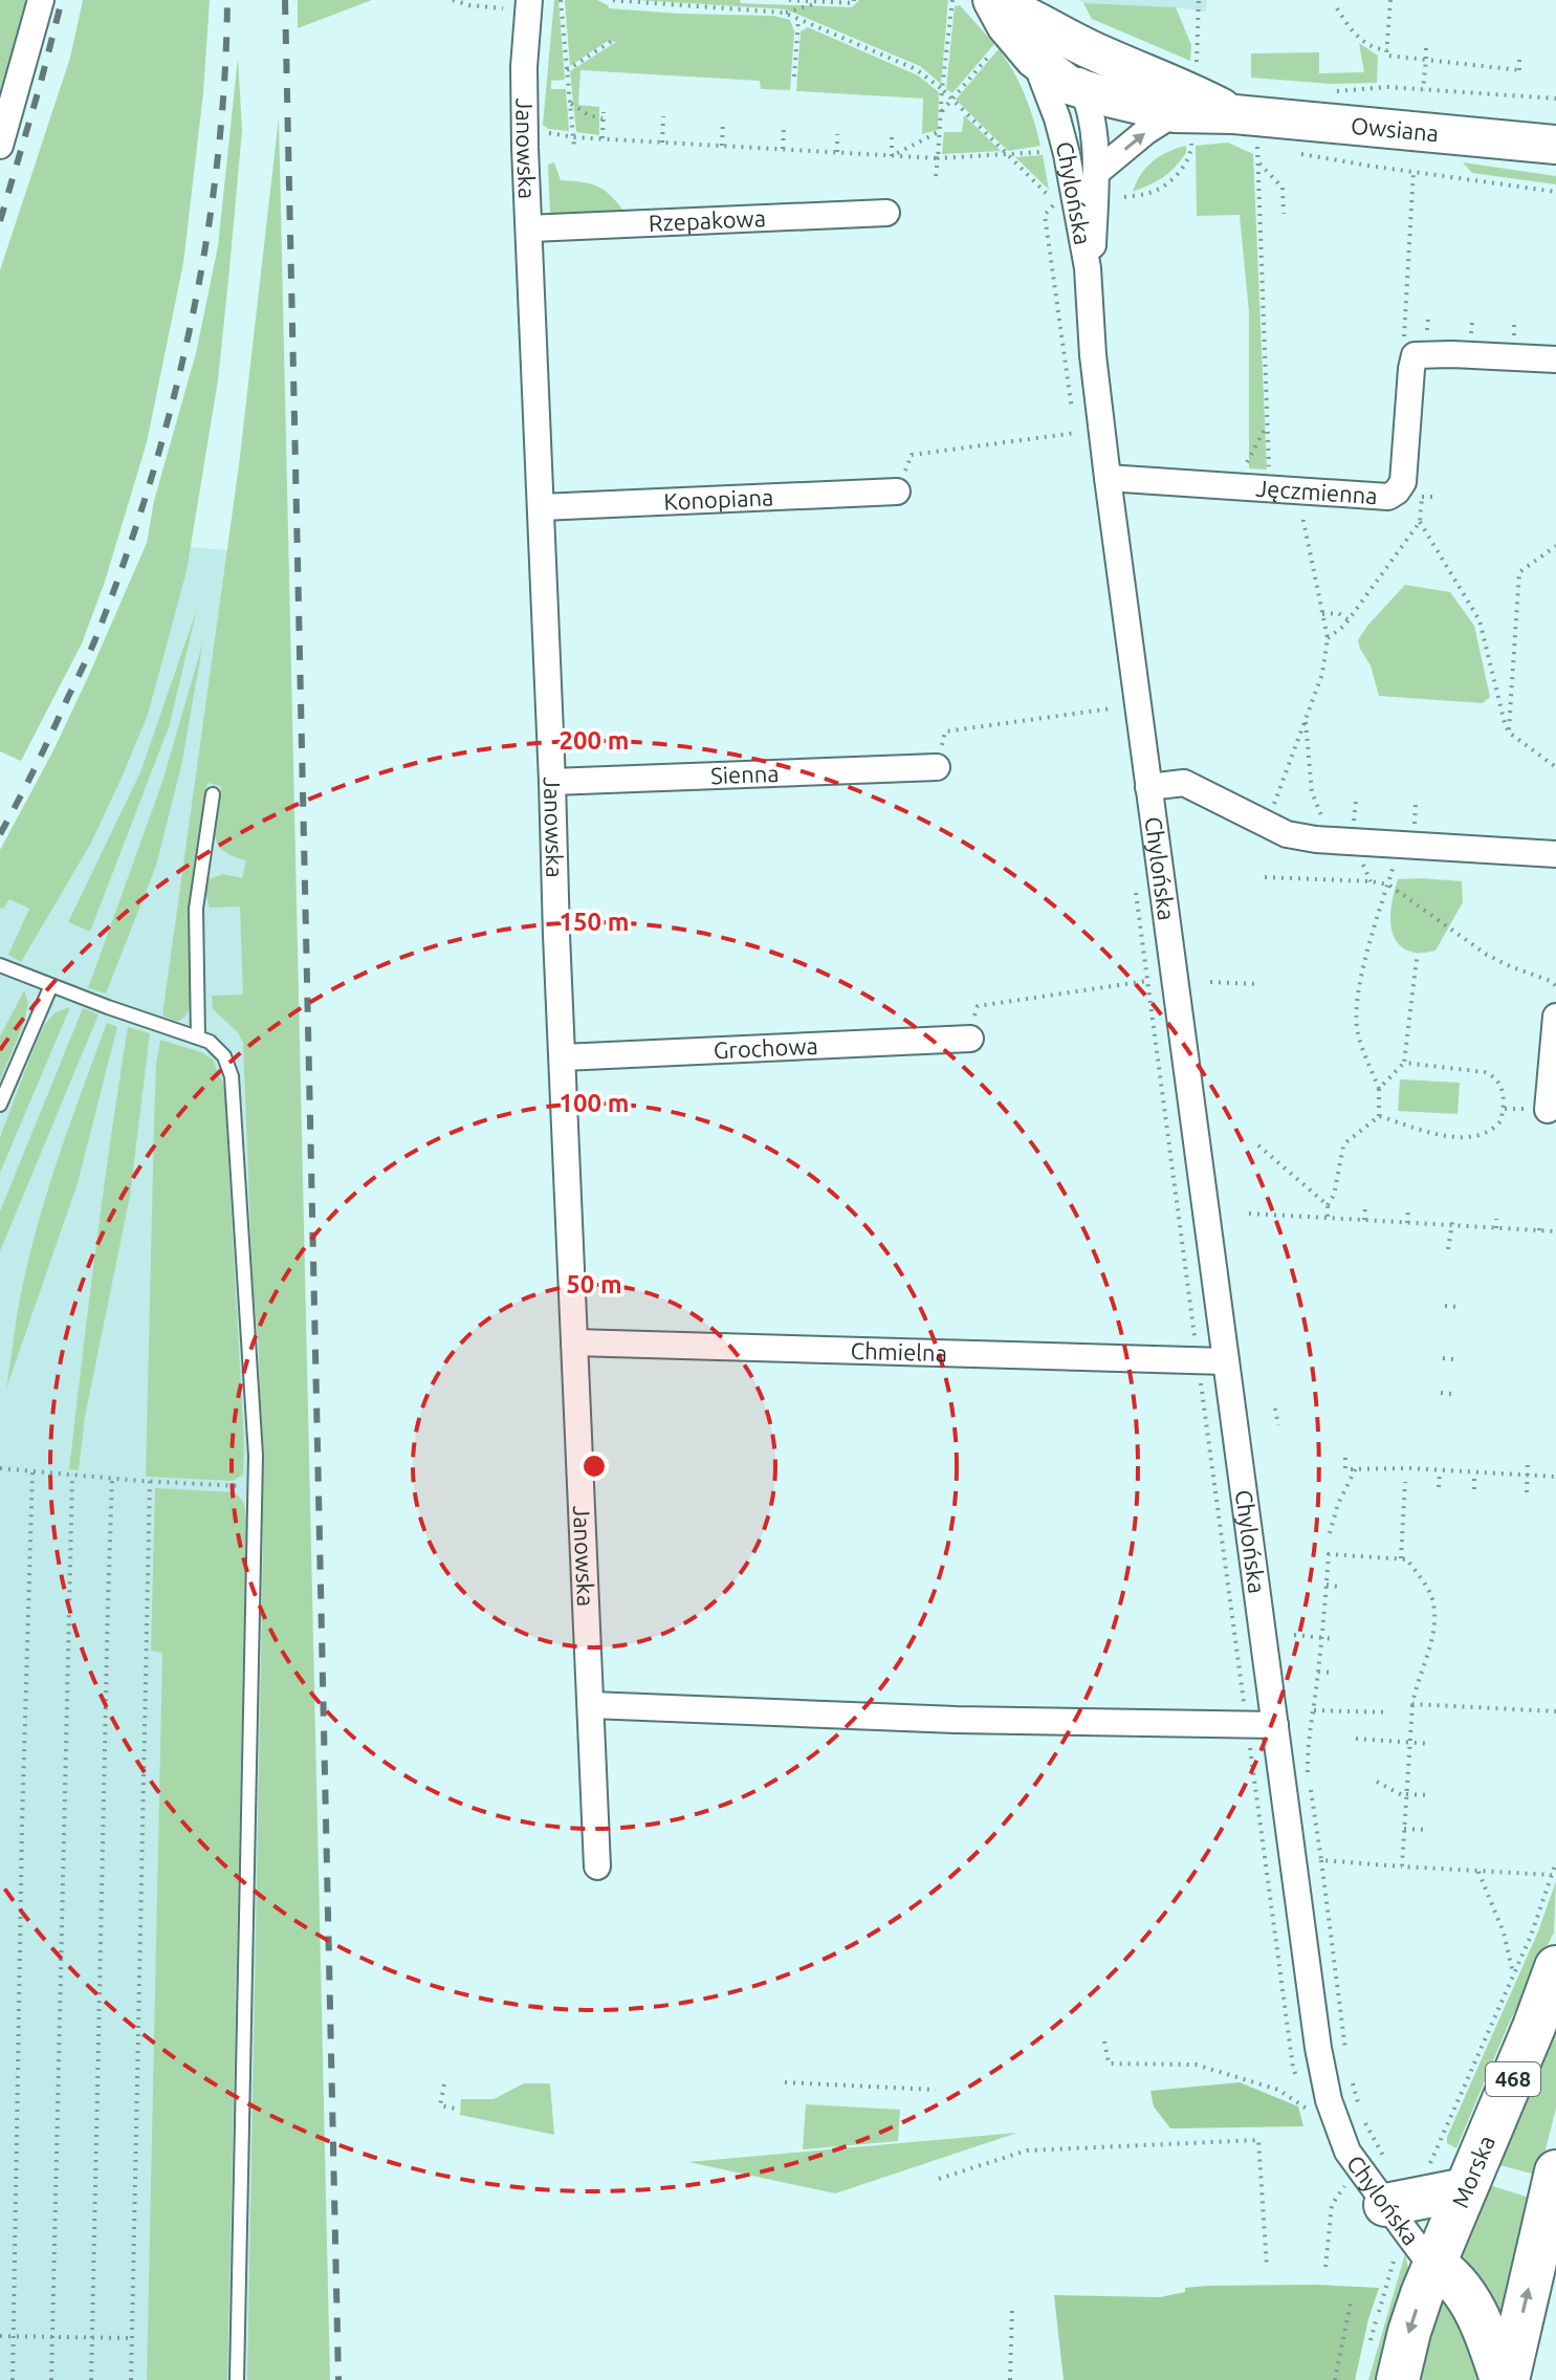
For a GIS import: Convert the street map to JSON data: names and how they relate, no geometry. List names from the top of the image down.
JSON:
{
  "streets": {
    "main road": ["468", "Morska"],
    "street": [
      "Owsiana",
      "Janowska",
      "Chylońska",
      "Rzepakowa",
      "Jęczmienna",
      "Konopiana",
      "Sienna",
      "Grochowa",
      "Chmielna"
    ]
  },
  "crossings": [
    ["Owsiana", "Chylońska"],
    ["Janowska", "Rzepakowa"],
    ["Janowska", "Konopiana"],
    ["Janowska", "Sienna"],
    ["Janowska", "Grochowa"],
    ["Janowska", "Chmielna"],
    ["Chylońska", "Jęczmienna"],
    ["Chylońska", "Chmielna"],
    ["Chylońska", "Morska"]
  ],
  "rings": [
    "200 m",
    "150 m",
    "100 m",
    "50 m"
  ]
}
